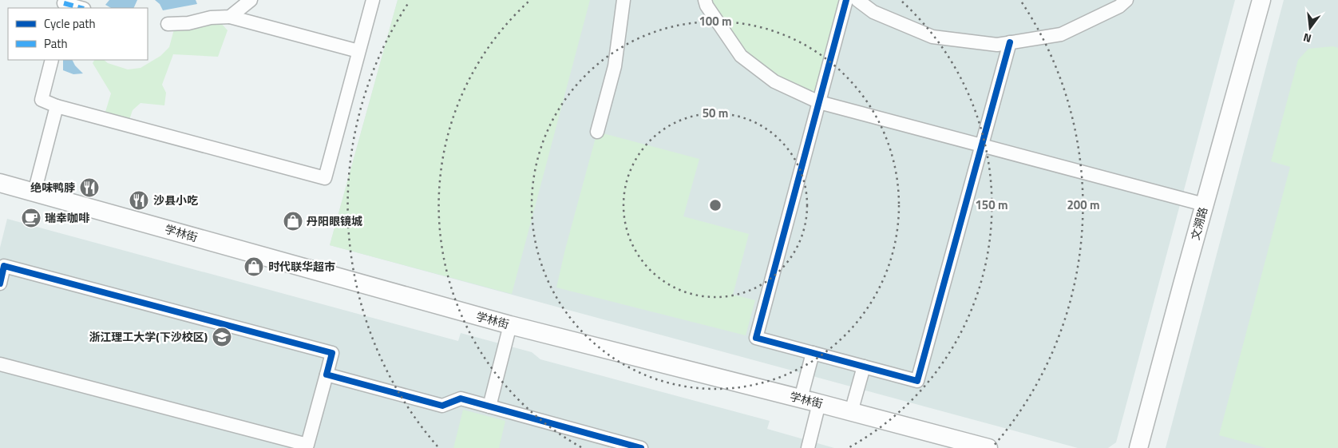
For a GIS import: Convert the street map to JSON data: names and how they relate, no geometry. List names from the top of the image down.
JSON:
{
  "streets": {
    "main road": ["文溯路", "学林街"]
  },
  "places": {
    "restaurant": ["绝味鸭脖", "沙县小吃"],
    "cafe": ["瑞幸咖啡"],
    "shop": ["丹阳眼镜城", "时代联华超市"],
    "school or university": ["浙江理工大学(下沙校区)"]
  },
  "legend": ["Cycle path", "Path"],
  "north": "bottom",
  "rings": [
    "100 m",
    "50 m",
    "150 m",
    "200 m"
  ]
}
